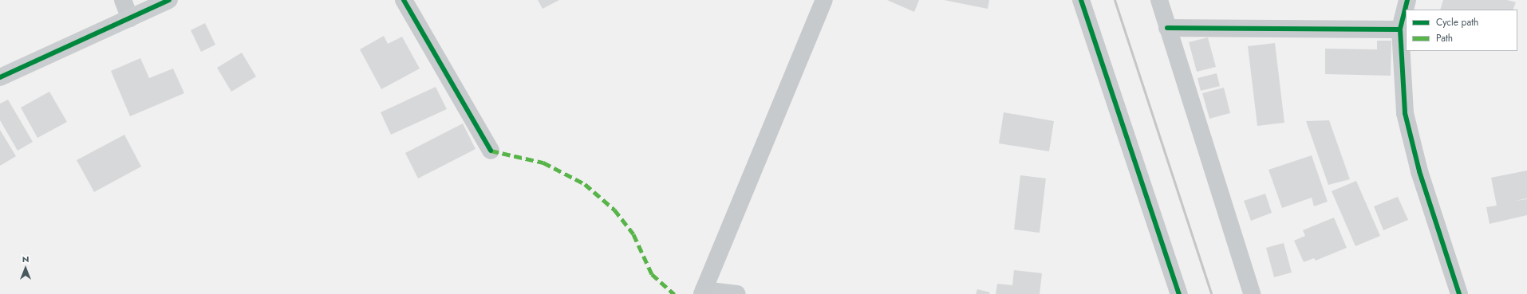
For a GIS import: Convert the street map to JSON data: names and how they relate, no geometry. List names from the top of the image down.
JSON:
{
  "legend": ["Cycle path", "Path"],
  "north": "top"
}
